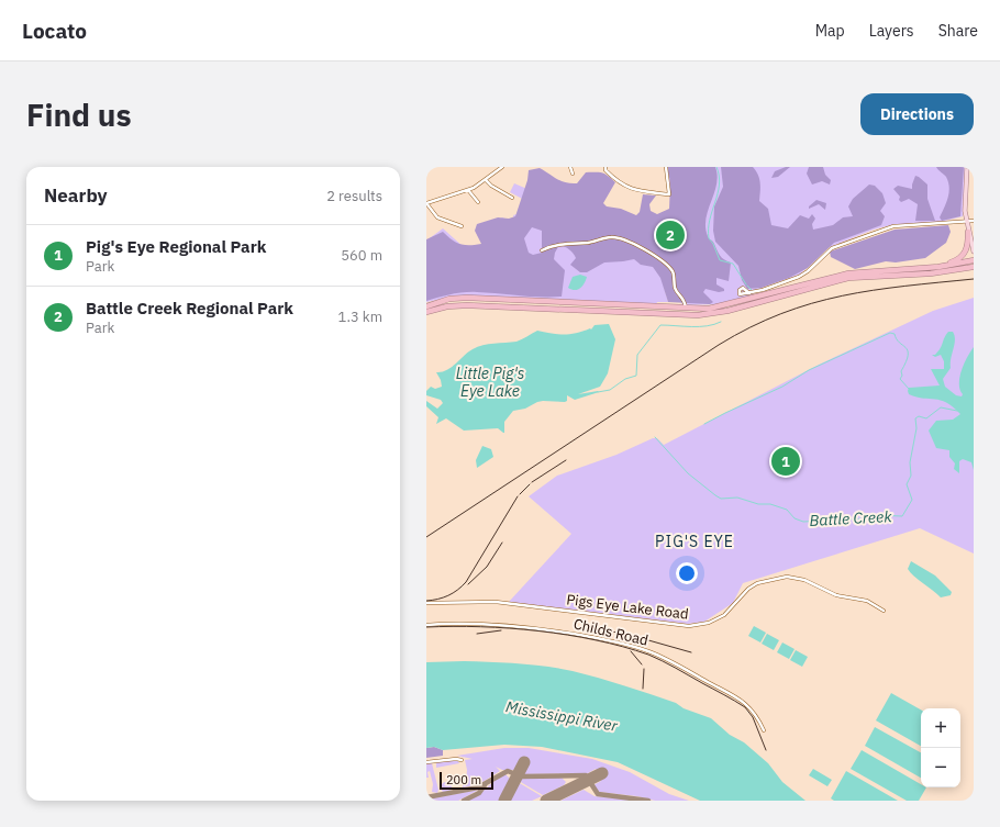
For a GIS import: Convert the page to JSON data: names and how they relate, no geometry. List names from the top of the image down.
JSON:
{
  "streets": {
    "street": ["Pigs Eye Lake Road", "Childs Road"]
  },
  "districts": ["PIG'S EYE"],
  "water": ["Little Pig's Eye Lake", "Battle Creek", "Mississippi River"],
  "scale_bar": "200 m",
  "page": {
    "header": "Locato",
    "nav": ["Map", "Layers", "Share"],
    "buttons": "Directions",
    "title": "Find us",
    "heading": ["Nearby", "2 results"],
    "pins": ["2", "1"],
    "list": [
      {
        "mark": "1",
        "name": "Pig's Eye Regional Park",
        "note": "Park",
        "value": "560 m"
      },
      {
        "mark": "2",
        "name": "Battle Creek Regional Park",
        "note": "Park",
        "value": "1.3 km"
      }
    ],
    "map_buttons": ["+", "−"],
    "scale": "200 m"
  }
}
